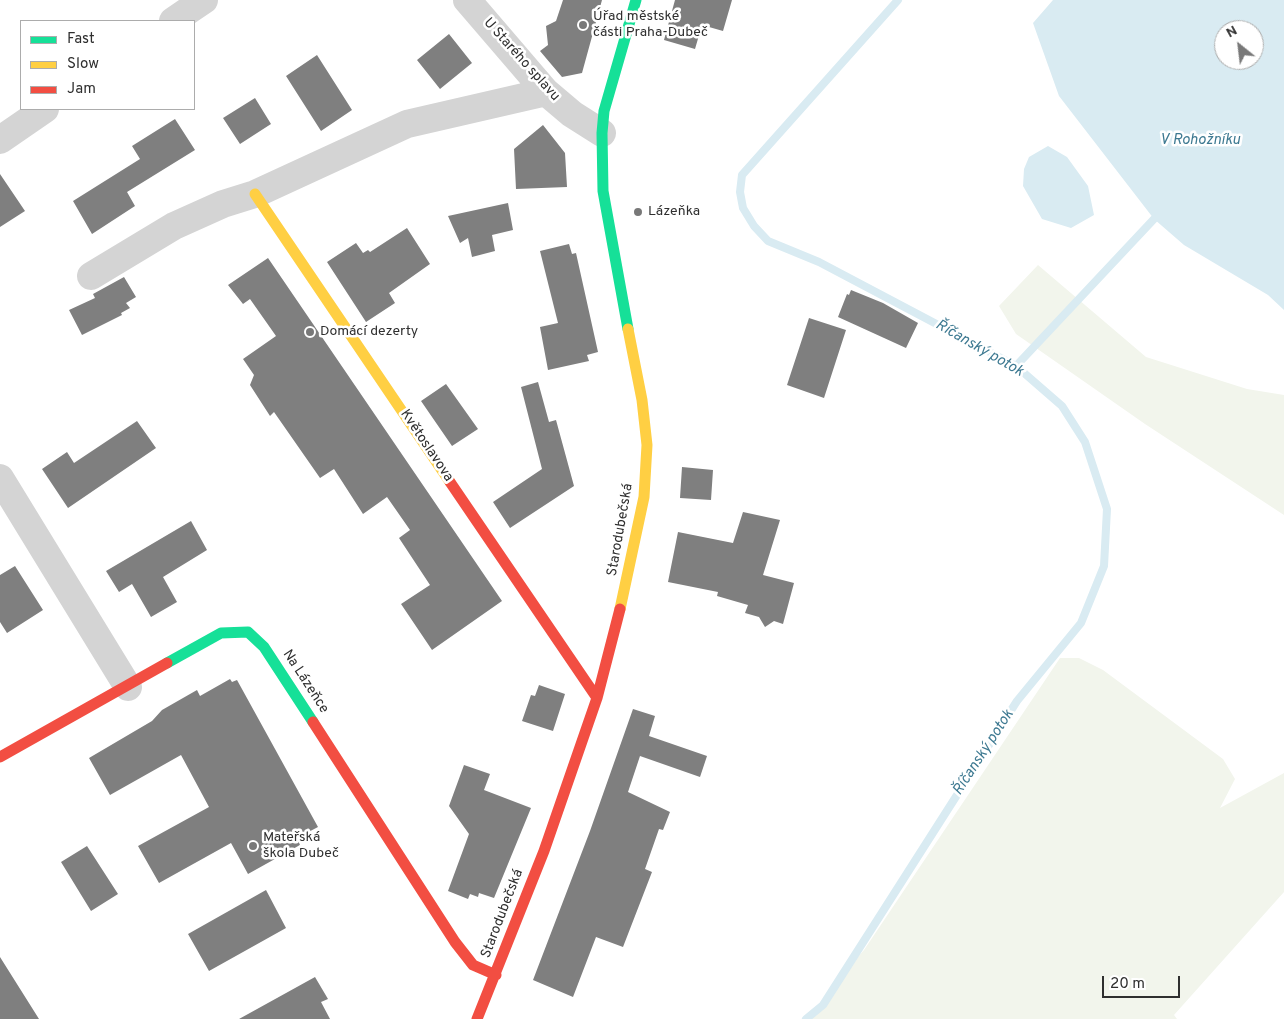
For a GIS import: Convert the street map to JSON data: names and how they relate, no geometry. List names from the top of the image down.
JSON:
{
  "streets": {
    "street": [
      "U Starého splavu",
      "Květoslavova",
      "Starodubečská",
      "Na Lázeňce"
    ]
  },
  "crossings": [
    ["U Starého splavu", "Starodubečská"],
    ["Květoslavova", "Starodubečská"],
    ["Starodubečská", "Na Lázeňce"]
  ],
  "water": ["V Rohožníku", "Říčanský potok"],
  "places": [
    "Úřad městské části Praha-Dubeč",
    "Lázeňka",
    "Domácí dezerty",
    "Mateřská škola Dubeč"
  ],
  "legend": ["Fast", "Slow", "Jam"],
  "scale_bar": "20 m",
  "north": "top left"
}
